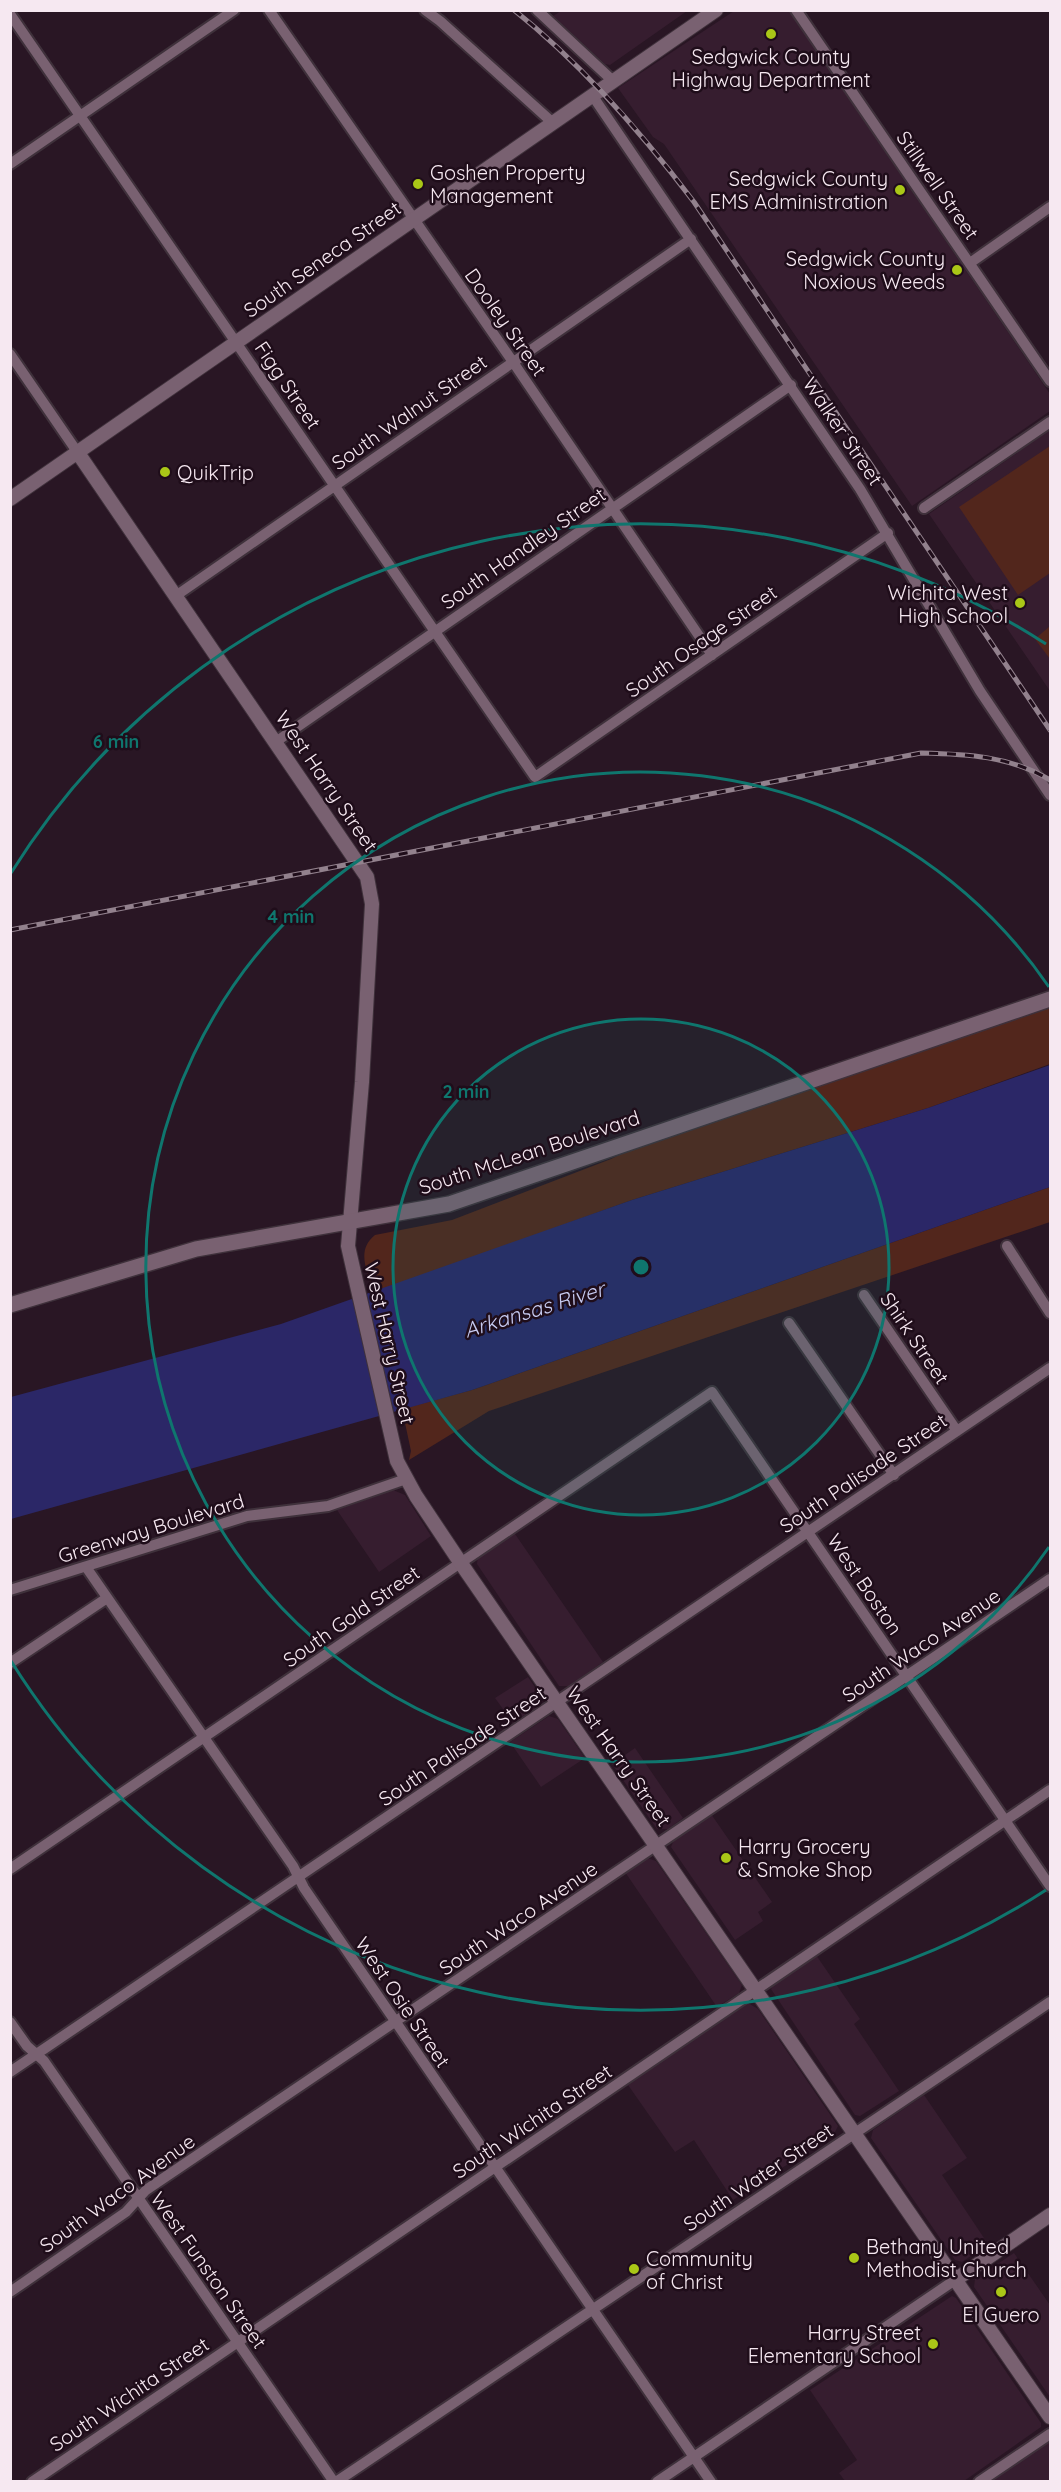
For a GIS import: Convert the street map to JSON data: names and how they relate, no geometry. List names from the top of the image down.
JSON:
{
  "streets": {
    "main road": ["South McLean Boulevard"],
    "street": [
      "Stillwell Street",
      "South Seneca Street",
      "Dooley Street",
      "Figg Street",
      "South Walnut Street",
      "Walker Street",
      "South Handley Street",
      "South Osage Street",
      "West Harry Street",
      "Shirk Street",
      "South Palisade Street",
      "Greenway Boulevard",
      "West Boston",
      "South Gold Street",
      "South Waco Avenue",
      "West Osie Street",
      "South Wichita Street",
      "South Water Street",
      "West Funston Street"
    ]
  },
  "crossings": [
    ["South Seneca Street", "Dooley Street"],
    ["South Seneca Street", "Figg Street"],
    ["South Seneca Street", "Walker Street"],
    ["South Seneca Street", "West Harry Street"],
    ["Dooley Street", "South Walnut Street"],
    ["Dooley Street", "South Handley Street"],
    ["Dooley Street", "South Osage Street"],
    ["Figg Street", "South Walnut Street"],
    ["Figg Street", "South Handley Street"],
    ["Figg Street", "South Osage Street"],
    ["South Walnut Street", "Walker Street"],
    ["South Walnut Street", "West Harry Street"],
    ["Walker Street", "South Handley Street"],
    ["Walker Street", "South Osage Street"],
    ["South Handley Street", "West Harry Street"],
    ["West Harry Street", "South McLean Boulevard"],
    ["West Harry Street", "South Palisade Street"],
    ["West Harry Street", "Greenway Boulevard"],
    ["West Harry Street", "South Gold Street"],
    ["West Harry Street", "South Waco Avenue"],
    ["West Harry Street", "South Wichita Street"],
    ["West Harry Street", "South Water Street"],
    ["Shirk Street", "South Palisade Street"],
    ["South Palisade Street", "West Boston"],
    ["South Palisade Street", "West Osie Street"],
    ["South Palisade Street", "West Funston Street"],
    ["Greenway Boulevard", "West Osie Street"],
    ["West Boston", "South Gold Street"],
    ["West Boston", "South Waco Avenue"],
    ["West Boston", "South Wichita Street"],
    ["South Gold Street", "West Osie Street"],
    ["South Waco Avenue", "West Osie Street"],
    ["South Waco Avenue", "West Funston Street"],
    ["West Osie Street", "South Wichita Street"],
    ["West Osie Street", "South Water Street"],
    ["South Wichita Street", "West Funston Street"],
    ["South Water Street", "West Funston Street"]
  ],
  "water": ["Arkansas River"],
  "places": [
    "Sedgwick County Highway Department",
    "Goshen Property Management",
    "Sedgwick County EMS Administration",
    "Sedgwick County Noxious Weeds",
    "QuikTrip",
    "Wichita West High School",
    "Harry Grocery & Smoke Shop",
    "Bethany United Methodist Church",
    "Community of Christ",
    "El Guero",
    "Harry Street Elementary School"
  ],
  "rings": ["6 min", "4 min", "2 min"]
}
